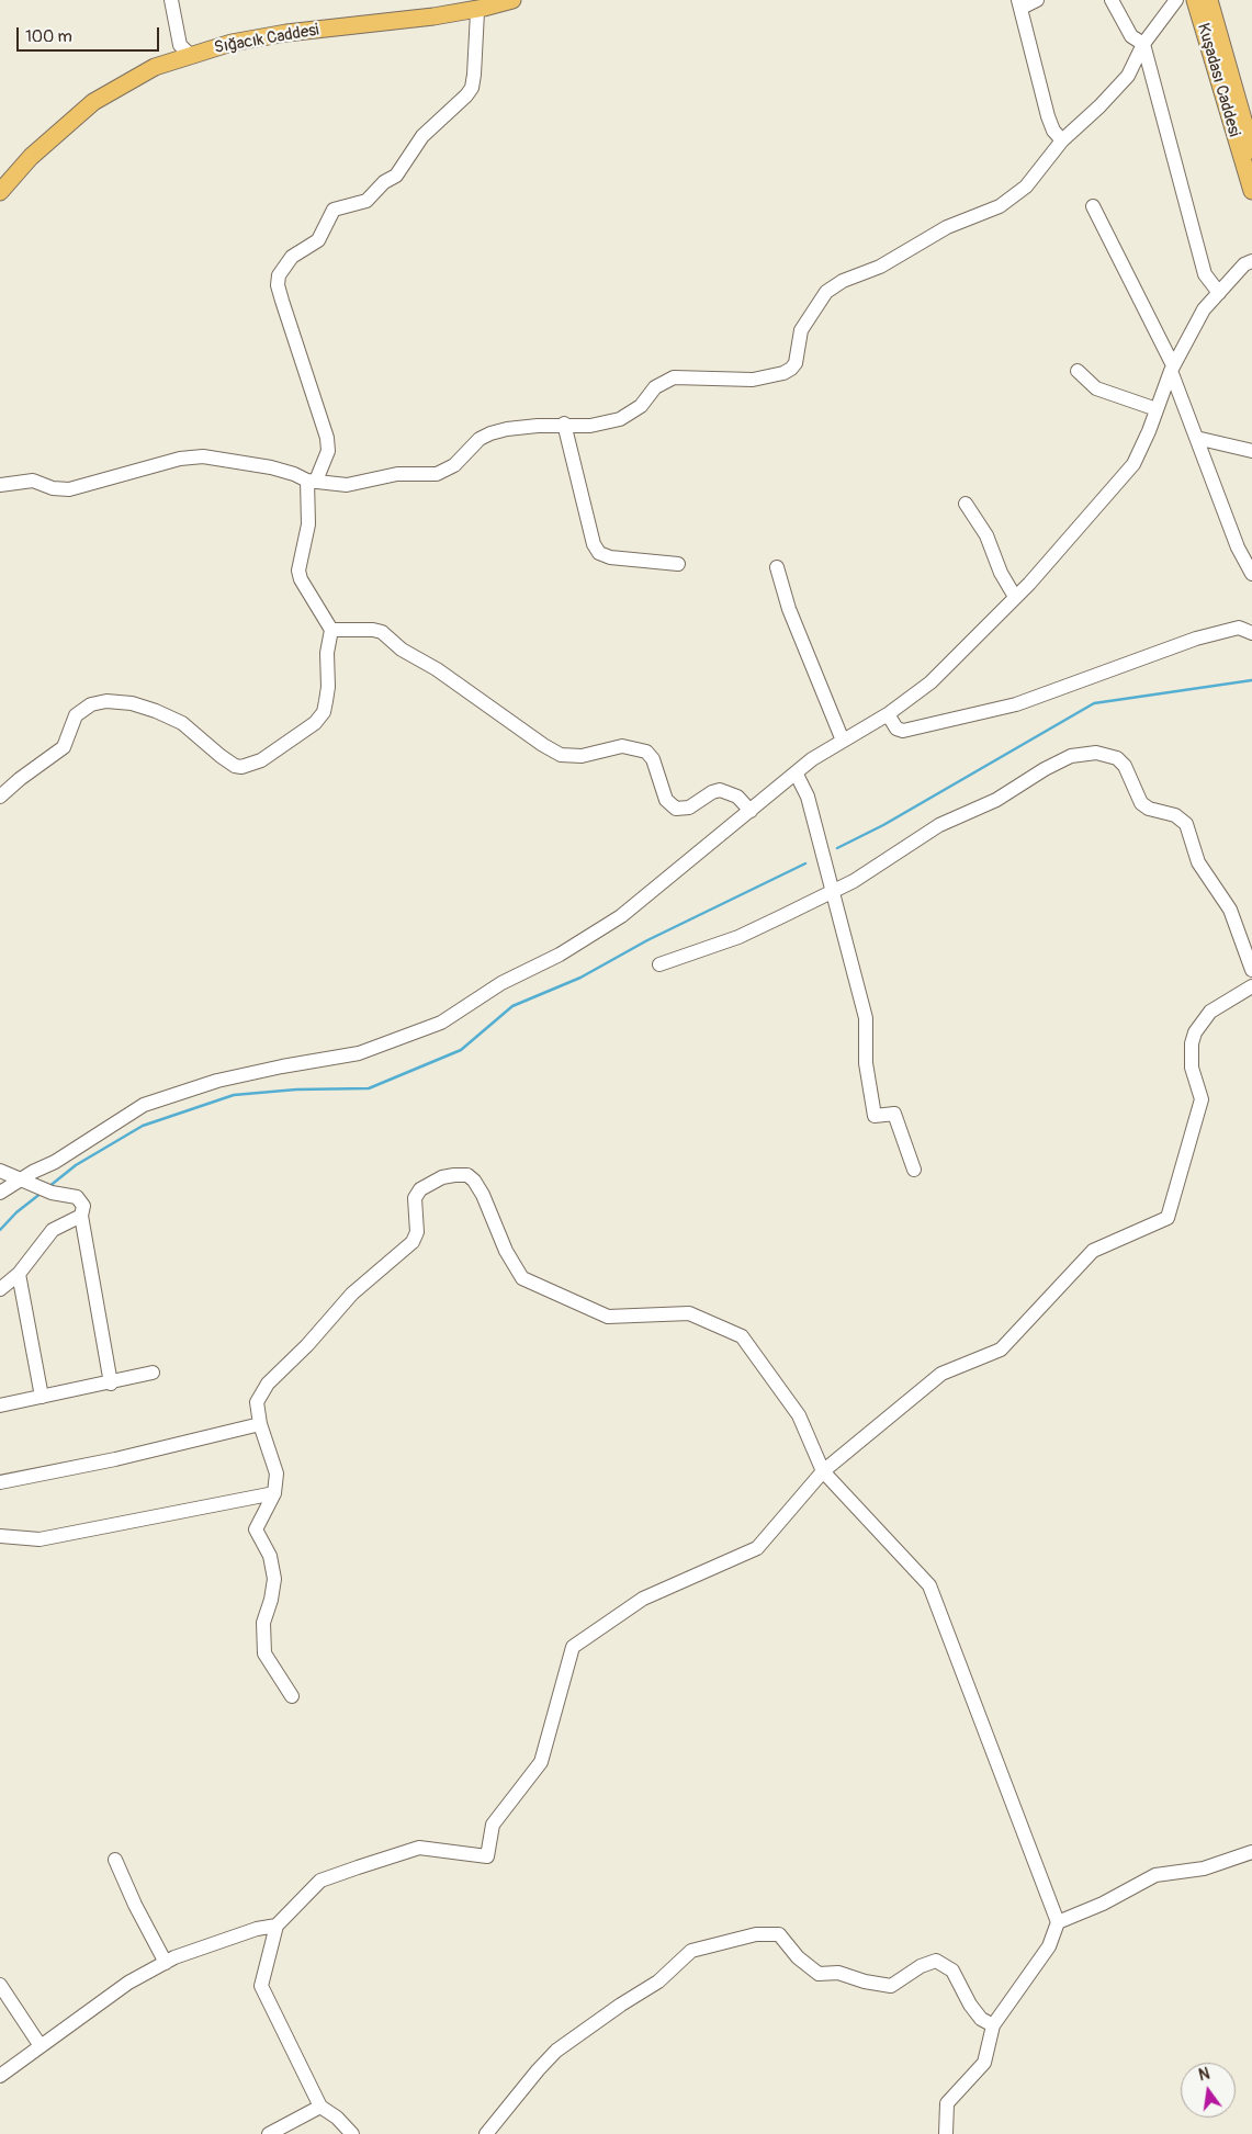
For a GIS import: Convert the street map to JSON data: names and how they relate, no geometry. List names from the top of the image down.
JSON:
{
  "streets": {
    "main road": ["Sığacık Caddesi", "Kuşadası Caddesi"]
  },
  "scale_bar": "100 m",
  "north": "top"
}
